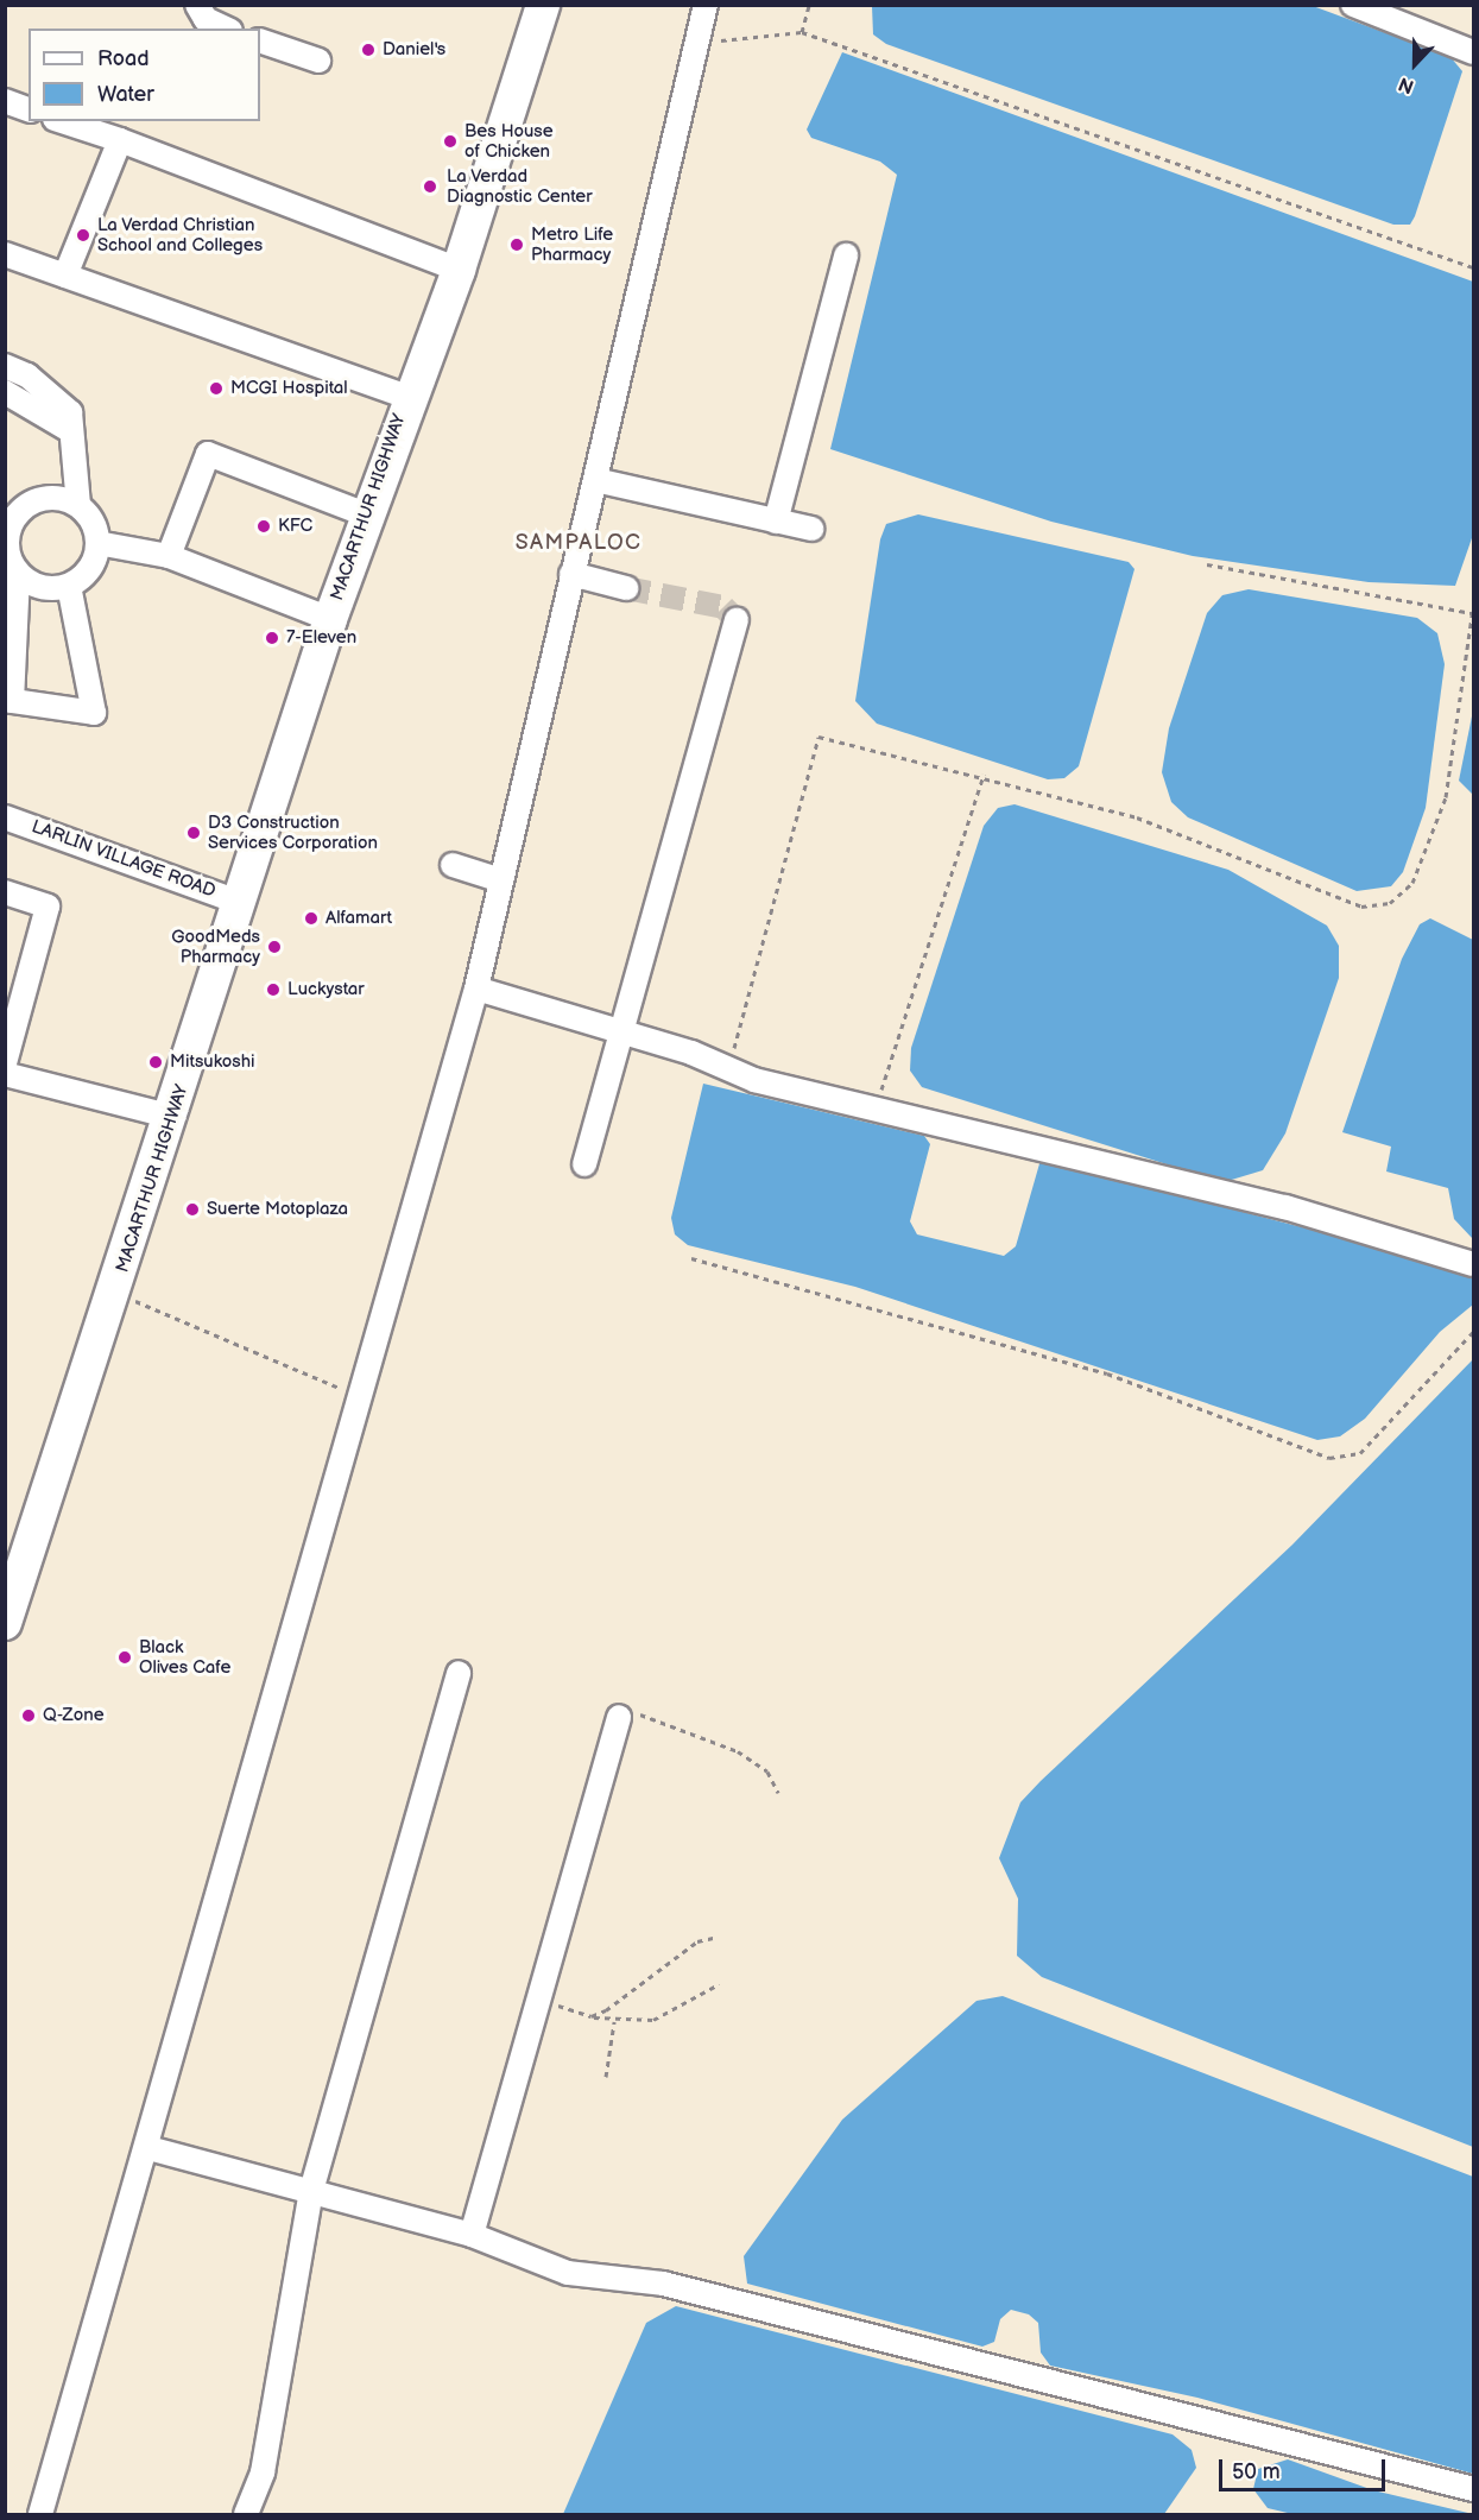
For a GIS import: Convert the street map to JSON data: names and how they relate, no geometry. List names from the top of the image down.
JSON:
{
  "streets": {
    "highway": ["MACARTHUR HIGHWAY"],
    "street": ["LARLIN VILLAGE ROAD"]
  },
  "crossings": [
    ["MACARTHUR HIGHWAY", "LARLIN VILLAGE ROAD"]
  ],
  "districts": ["SAMPALOC"],
  "places": [
    "Daniel's",
    "Bes House of Chicken",
    "La Verdad Diagnostic Center",
    "La Verdad Christian School and Colleges",
    "Metro Life Pharmacy",
    "MCGI Hospital",
    "KFC",
    "7-Eleven",
    "D3 Construction Services Corporation",
    "Alfamart",
    "GoodMeds Pharmacy",
    "Luckystar",
    "Mitsukoshi",
    "Suerte Motoplaza",
    "Black Olives Cafe",
    "Q-Zone"
  ],
  "legend": ["Road", "Water"],
  "scale_bar": "50 m",
  "north": "bottom"
}
